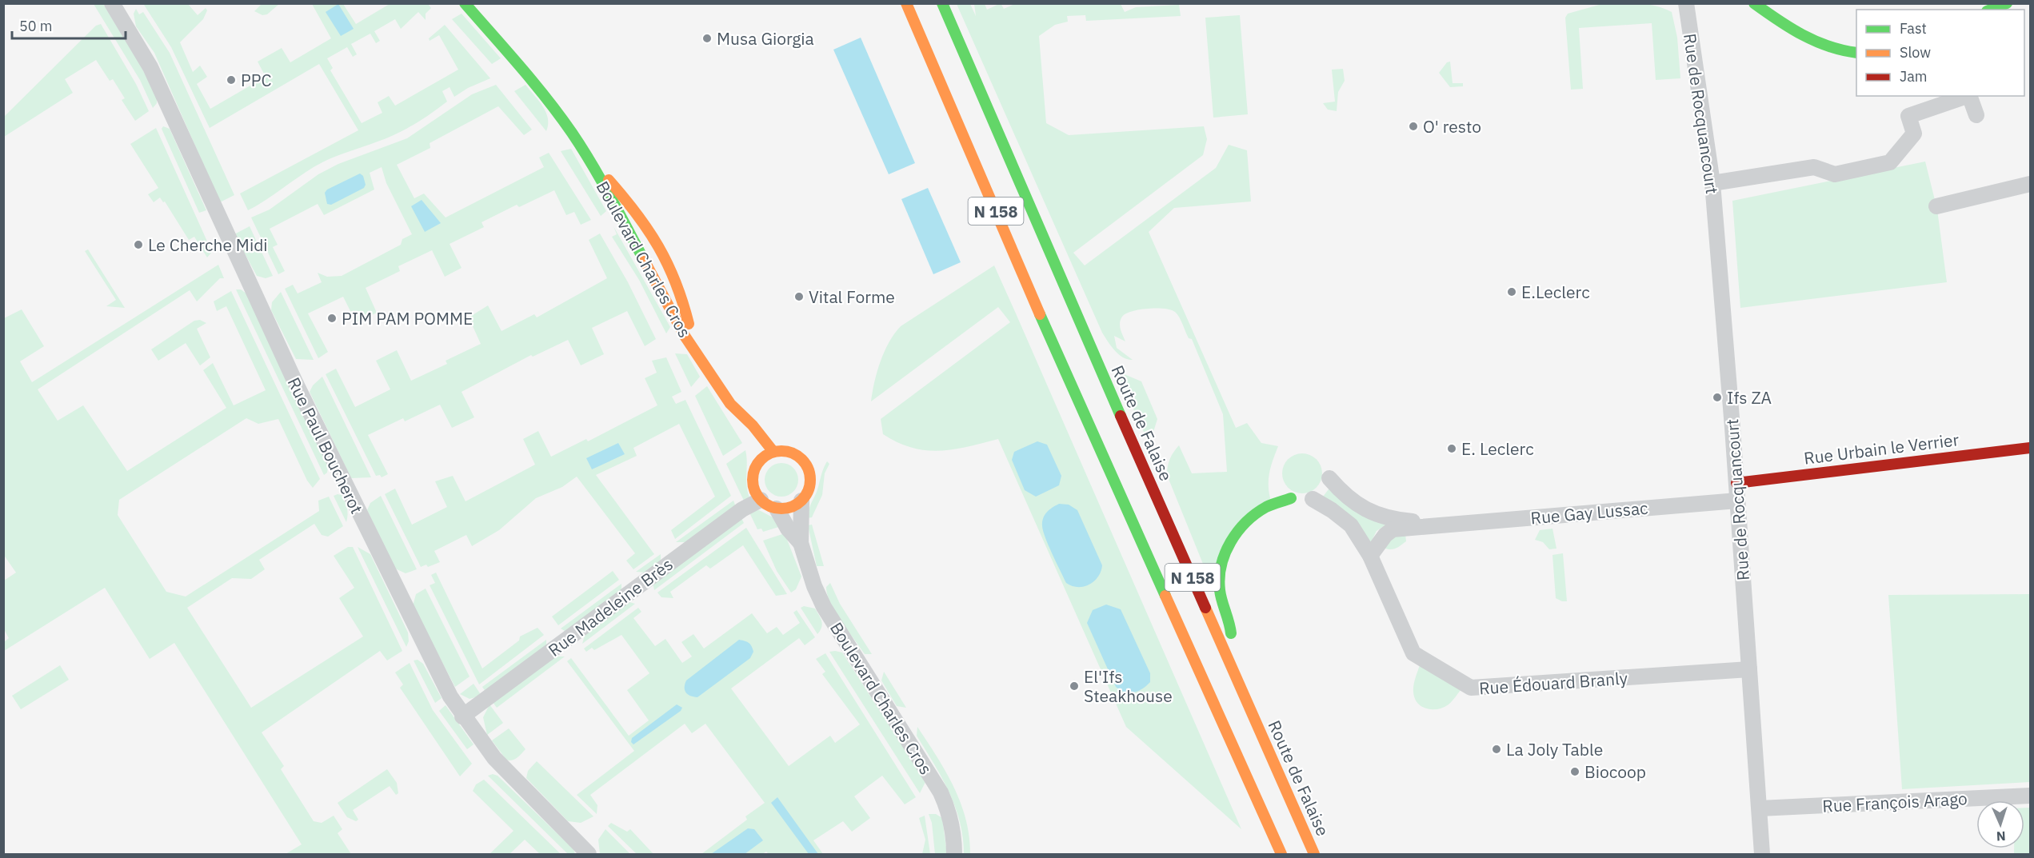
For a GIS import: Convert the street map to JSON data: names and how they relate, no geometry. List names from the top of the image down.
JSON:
{
  "streets": {
    "main road": [
      "N 158",
      "Boulevard Charles Cros",
      "Route de Falaise",
      "Rue Urbain le Verrier"
    ],
    "street": [
      "Rue de Rocquancourt",
      "Rue Paul Boucherot",
      "Rue Gay Lussac",
      "Rue Madeleine Brès",
      "Rue Édouard Branly",
      "Rue François Arago"
    ]
  },
  "crossings": [
    ["Rue de Rocquancourt", "Rue Urbain le Verrier"],
    ["Rue de Rocquancourt", "Rue Gay Lussac"],
    ["Rue de Rocquancourt", "Rue Édouard Branly"],
    ["Rue de Rocquancourt", "Rue François Arago"],
    ["N 158", "Route de Falaise"],
    ["Boulevard Charles Cros", "Rue Madeleine Brès"],
    ["Rue Paul Boucherot", "Rue Madeleine Brès"],
    ["Rue Gay Lussac", "Rue Édouard Branly"]
  ],
  "places": [
    "Musa Giorgia",
    "PPC",
    "O' resto",
    "Le Cherche Midi",
    "E.Leclerc",
    "Vital Forme",
    "PIM PAM POMME",
    "Ifs ZA",
    "E. Leclerc",
    "El'Ifs Steakhouse",
    "La Joly Table",
    "Biocoop"
  ],
  "legend": ["Fast", "Slow", "Jam"],
  "scale_bar": "50 m",
  "north": "bottom"
}
